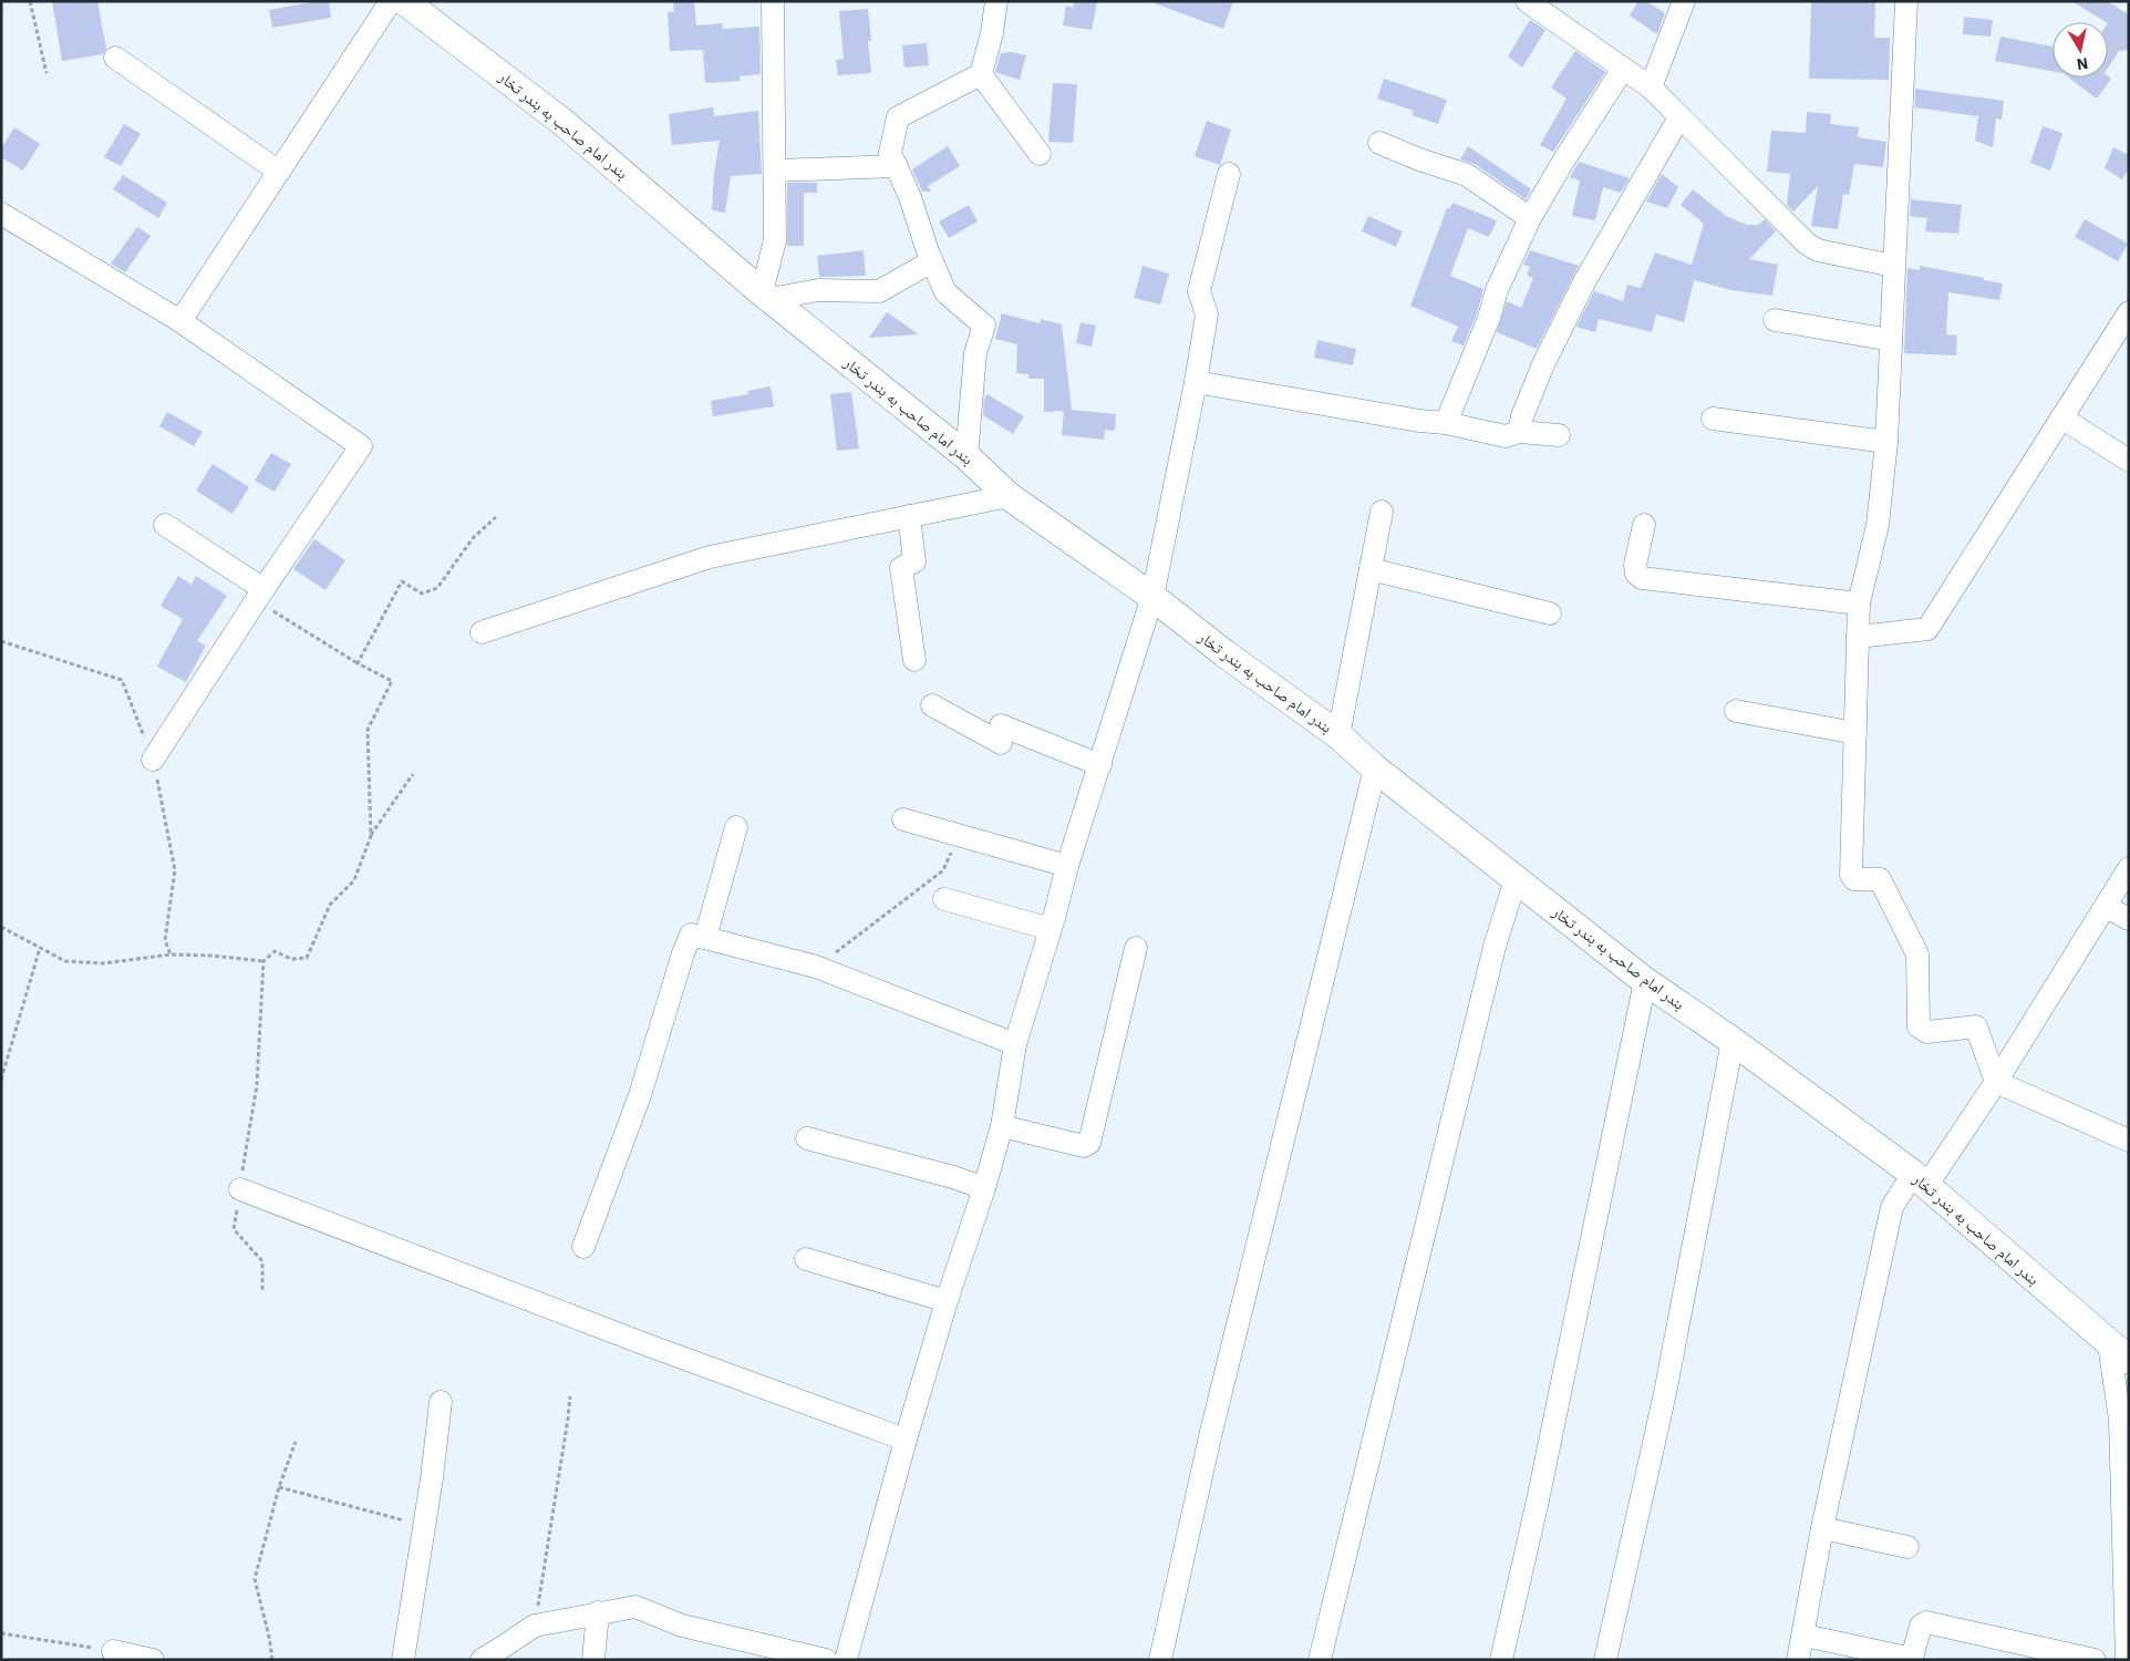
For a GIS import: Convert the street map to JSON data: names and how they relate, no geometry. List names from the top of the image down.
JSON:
{
  "streets": {
    "main road": ["بندر امام صاحب به بندر تخار"]
  },
  "north": "bottom"
}
